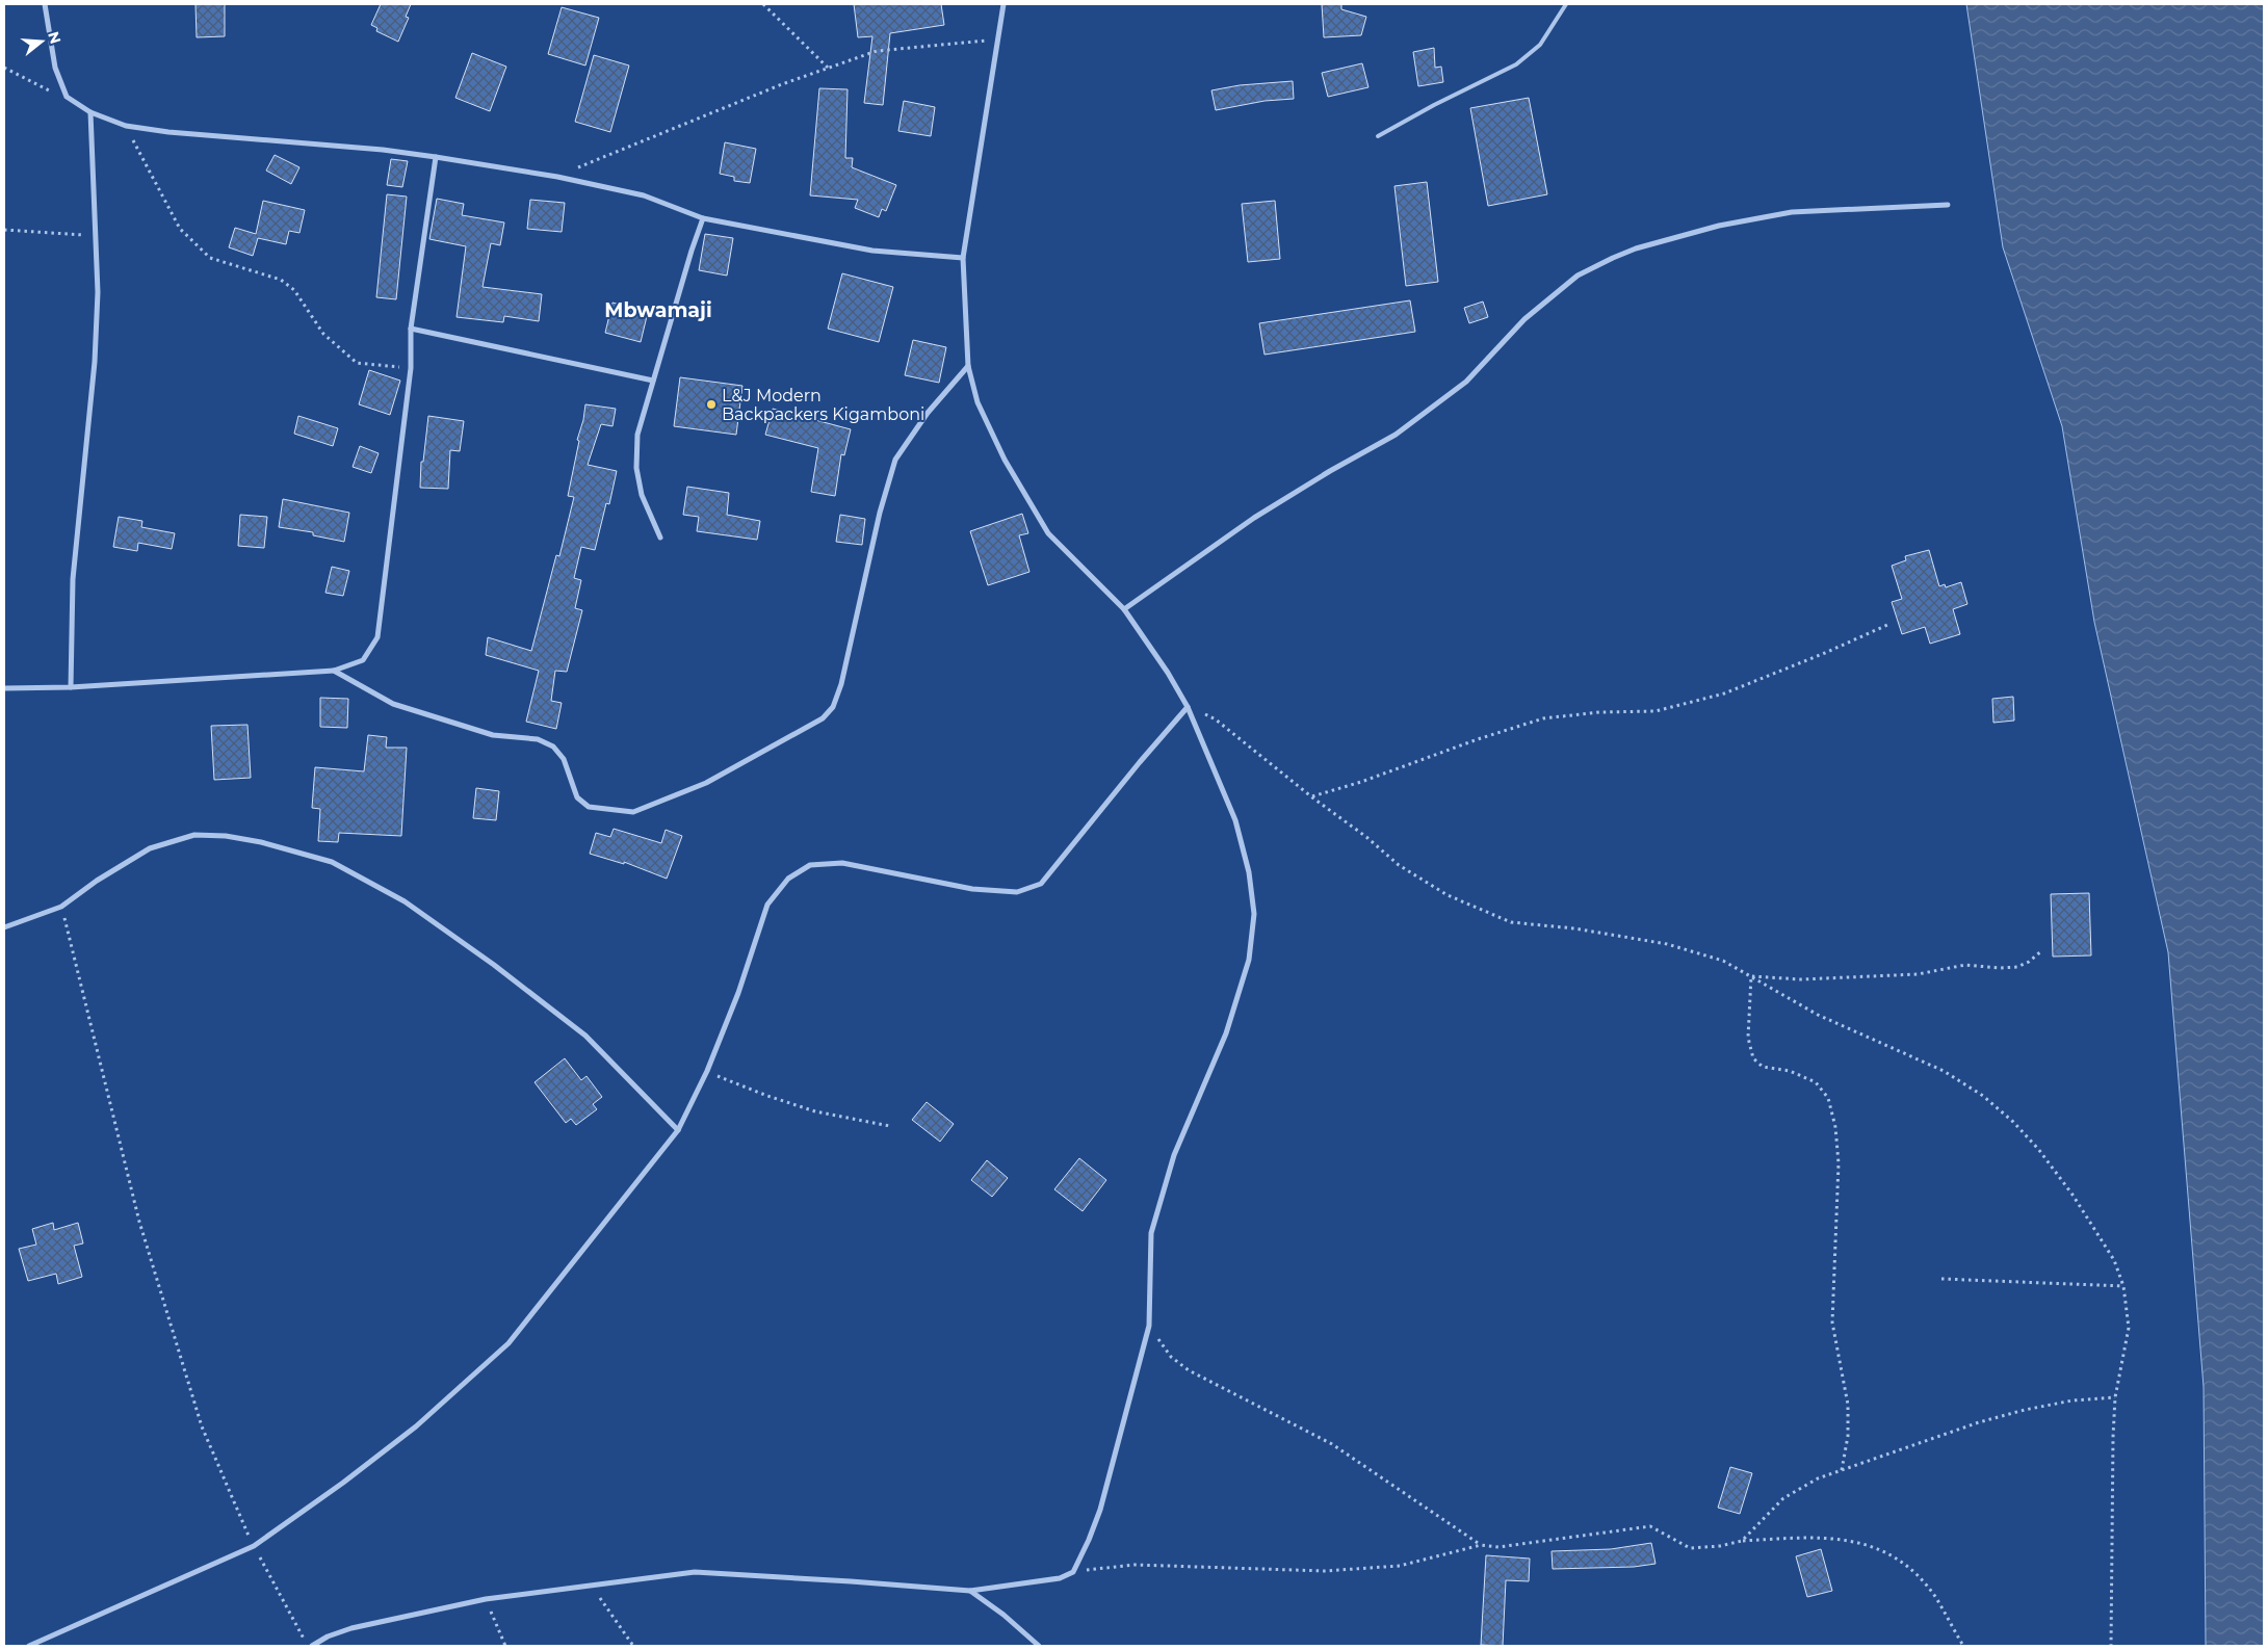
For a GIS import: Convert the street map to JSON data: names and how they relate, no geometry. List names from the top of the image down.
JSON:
{
  "districts": ["Mbwamaji"],
  "places": ["L&J Modern Backpackers Kigamboni"],
  "north": "right"
}
